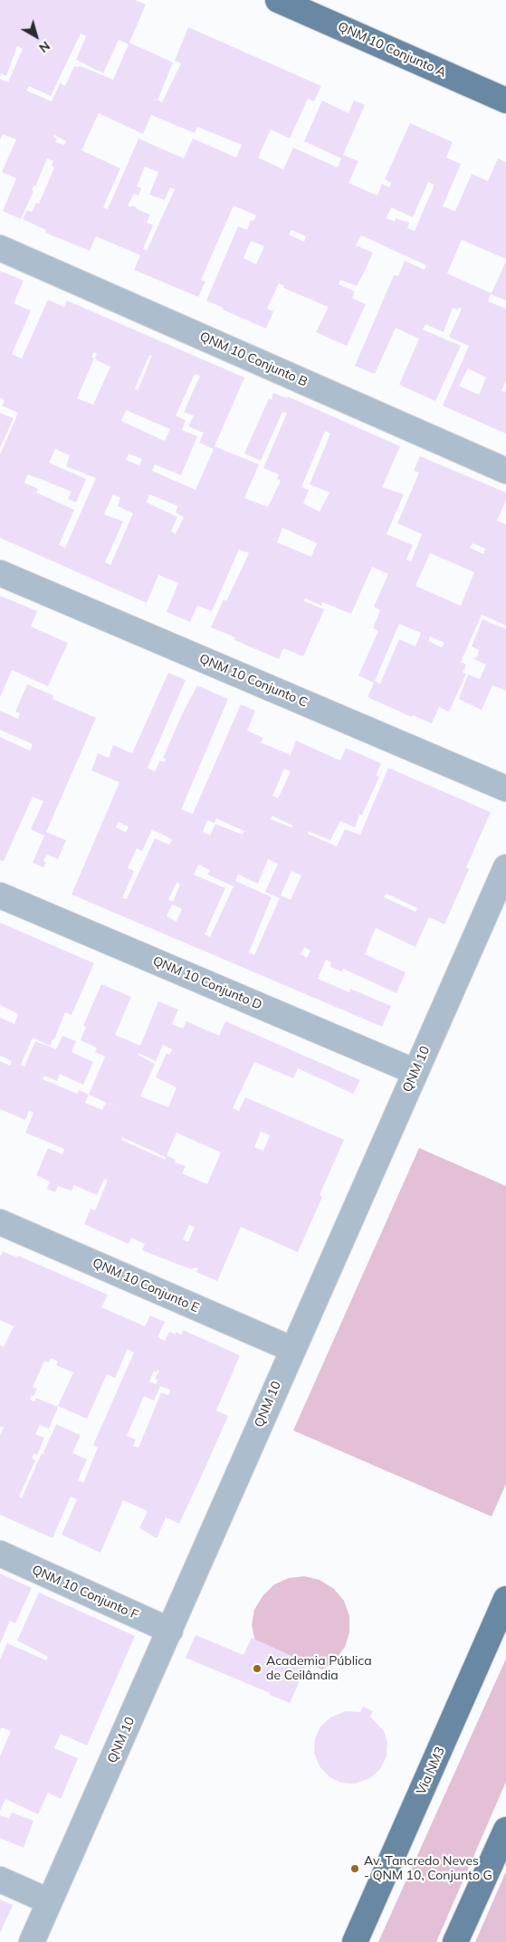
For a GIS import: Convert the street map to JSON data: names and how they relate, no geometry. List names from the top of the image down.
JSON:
{
  "streets": {
    "main road": ["QNM 10 Conjunto A", "Via NM3"],
    "street": [
      "QNM 10 Conjunto B",
      "QNM 10 Conjunto C",
      "QNM 10 Conjunto D",
      "QNM 10",
      "QNM 10 Conjunto E",
      "QNM 10 Conjunto F"
    ]
  },
  "crossings": [
    ["QNM 10 Conjunto D", "QNM 10"],
    ["QNM 10", "QNM 10 Conjunto E"],
    ["QNM 10", "QNM 10 Conjunto F"]
  ],
  "places": ["Academia Pública de Ceilândia", "Av. Tancredo Neves - QNM 10, Conjunto G"],
  "north": "bottom right"
}
